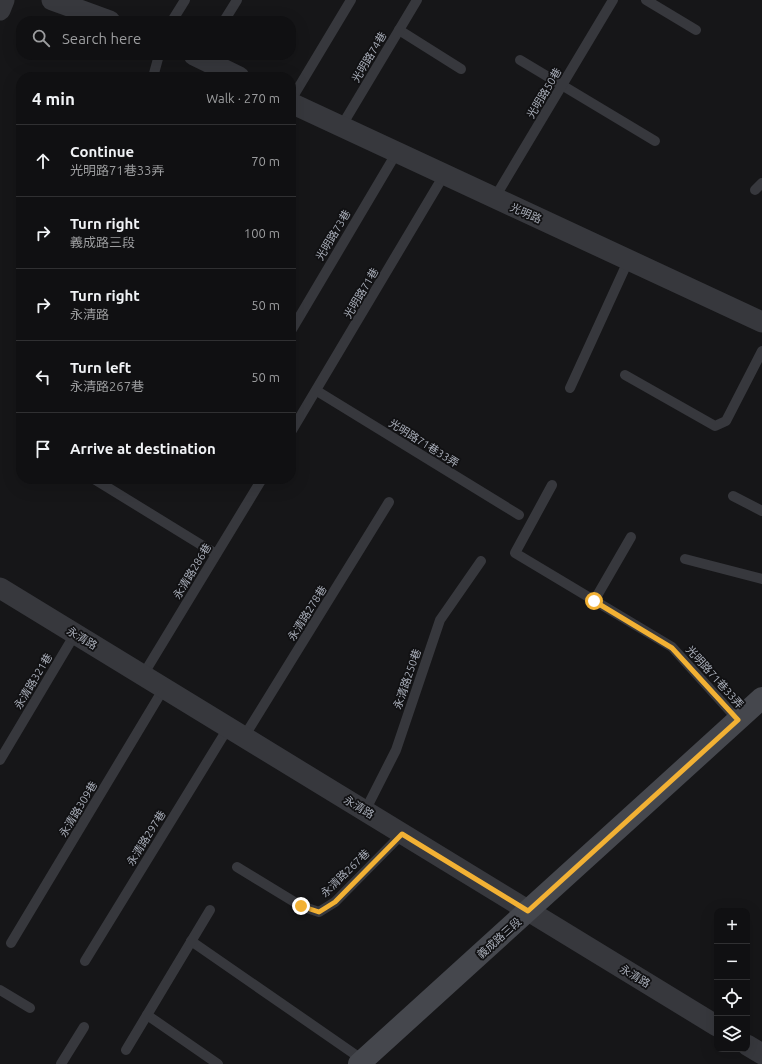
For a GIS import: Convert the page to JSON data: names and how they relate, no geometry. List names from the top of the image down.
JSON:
{
  "streets": {
    "street": ["光明路", "永清路", "義成路三段"],
    "lane": [
      "光明路74巷",
      "光明路50巷",
      "光明路73巷",
      "光明路71巷",
      "光明路71巷33弄",
      "永清路286巷",
      "永清路278巷",
      "永清路250巷",
      "永清路321巷",
      "永清路309巷",
      "永清路297巷",
      "永清路267巷"
    ]
  },
  "crossings": [
    ["光明路74巷", "光明路"],
    ["光明路50巷", "光明路"],
    ["光明路", "光明路73巷"],
    ["光明路", "光明路71巷"],
    ["光明路71巷", "光明路71巷33弄"],
    ["光明路71巷33弄", "義成路三段"],
    ["永清路286巷", "永清路"],
    ["永清路278巷", "永清路"],
    ["永清路278巷", "永清路297巷"],
    ["永清路", "永清路250巷"],
    ["永清路", "永清路321巷"],
    ["永清路", "永清路309巷"],
    ["永清路", "永清路297巷"],
    ["永清路", "永清路267巷"],
    ["永清路", "義成路三段"]
  ],
  "page": {
    "search": "Search here",
    "heading": ["4 min", "Walk · 270 m"],
    "list": [
      ["Continue", "光明路71巷33弄", "70 m"],
      ["Turn right", "義成路三段", "100 m"],
      ["Turn right", "永清路", "50 m"],
      ["Turn left", "永清路267巷", "50 m"],
      "Arrive at destination"
    ],
    "map_buttons": ["+", "−"]
  }
}
